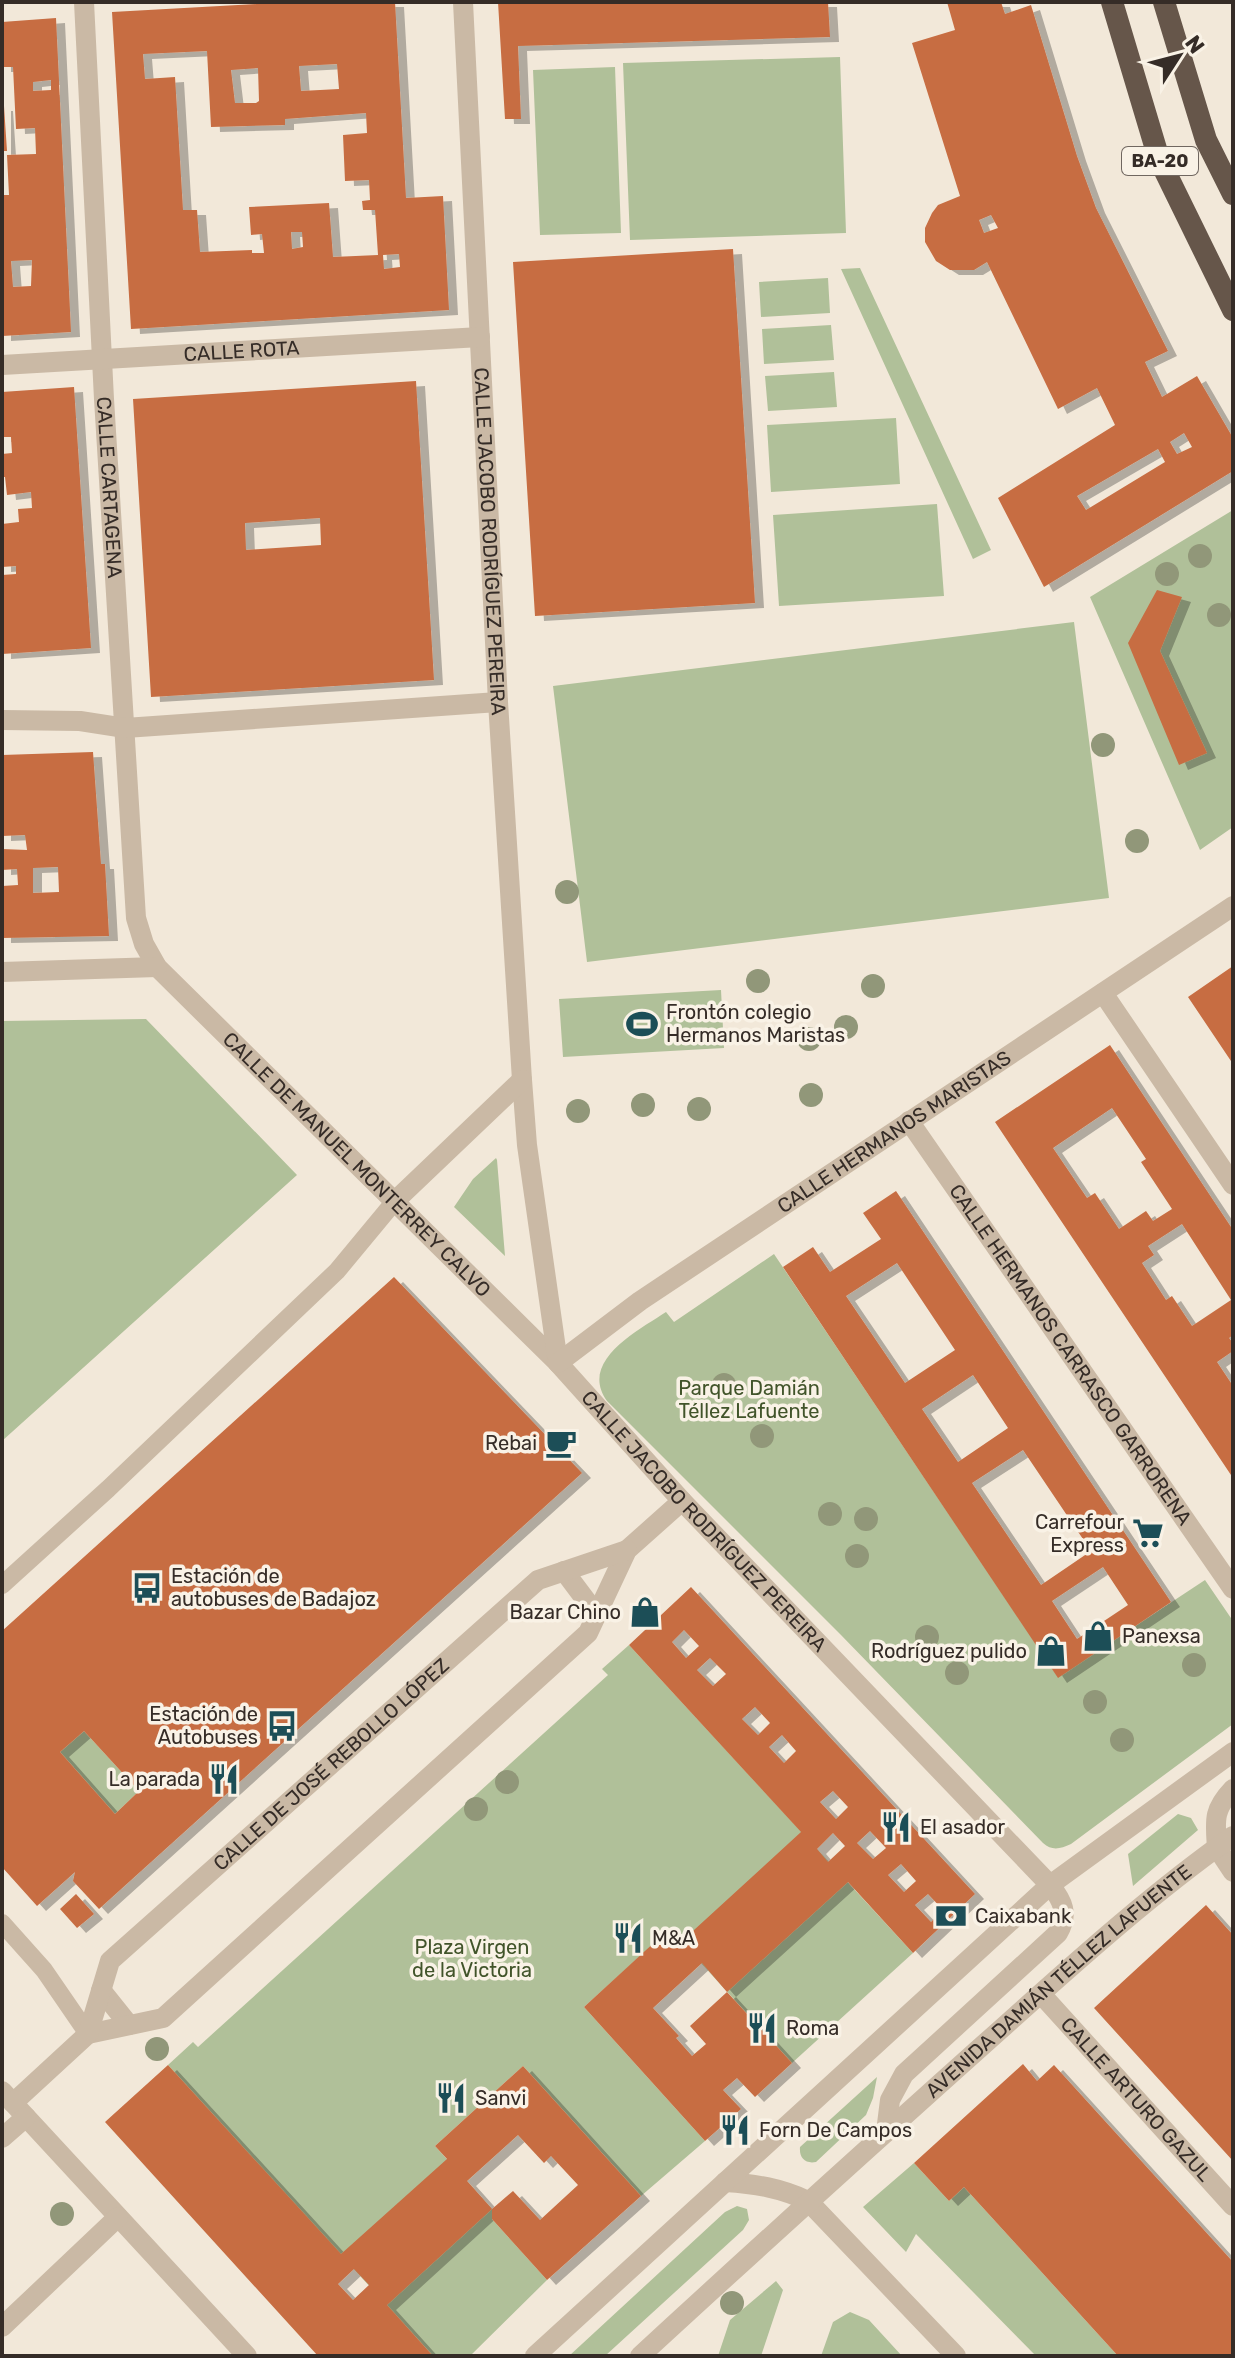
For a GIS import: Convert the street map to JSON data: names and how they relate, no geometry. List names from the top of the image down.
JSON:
{
  "streets": {
    "highway": ["BA-20"],
    "street": [
      "CALLE ROTA",
      "CALLE CARTAGENA",
      "CALLE JACOBO RODRÍGUEZ PEREIRA",
      "CALLE HERMANOS MARISTAS",
      "CALLE DE MANUEL MONTERREY CALVO",
      "CALLE HERMANOS CARRASCO GARRORENA",
      "CALLE DE JOSÉ REBOLLO LÓPEZ",
      "AVENIDA DAMIÁN TÉLLEZ LAFUENTE",
      "CALLE ARTURO GAZUL"
    ]
  },
  "crossings": [
    ["CALLE ROTA", "CALLE CARTAGENA"],
    ["CALLE ROTA", "CALLE JACOBO RODRÍGUEZ PEREIRA"],
    ["CALLE CARTAGENA", "CALLE DE MANUEL MONTERREY CALVO"],
    ["CALLE JACOBO RODRÍGUEZ PEREIRA", "CALLE HERMANOS MARISTAS"],
    ["CALLE JACOBO RODRÍGUEZ PEREIRA", "CALLE DE MANUEL MONTERREY CALVO"],
    ["CALLE JACOBO RODRÍGUEZ PEREIRA", "CALLE DE JOSÉ REBOLLO LÓPEZ"],
    ["CALLE HERMANOS MARISTAS", "CALLE DE MANUEL MONTERREY CALVO"],
    ["CALLE HERMANOS MARISTAS", "CALLE HERMANOS CARRASCO GARRORENA"],
    ["AVENIDA DAMIÁN TÉLLEZ LAFUENTE", "CALLE ARTURO GAZUL"]
  ],
  "parks": ["Parque Damián Téllez Lafuente", "Plaza Virgen de la Victoria"],
  "places": {
    "sports": ["Frontón colegio Hermanos Maristas"],
    "cafe": ["Rebai"],
    "supermarket": ["Carrefour Express"],
    "bus stop": ["Estación de autobuses de Badajoz", "Estación de Autobuses"],
    "shop": ["Bazar Chino", "Panexsa", "Rodríguez pulido"],
    "restaurant": [
      "La parada",
      "El asador",
      "M&A",
      "Roma",
      "Sanvi",
      "Forn De Campos"
    ],
    "bank": ["Caixabank"]
  },
  "north": "top right"
}
